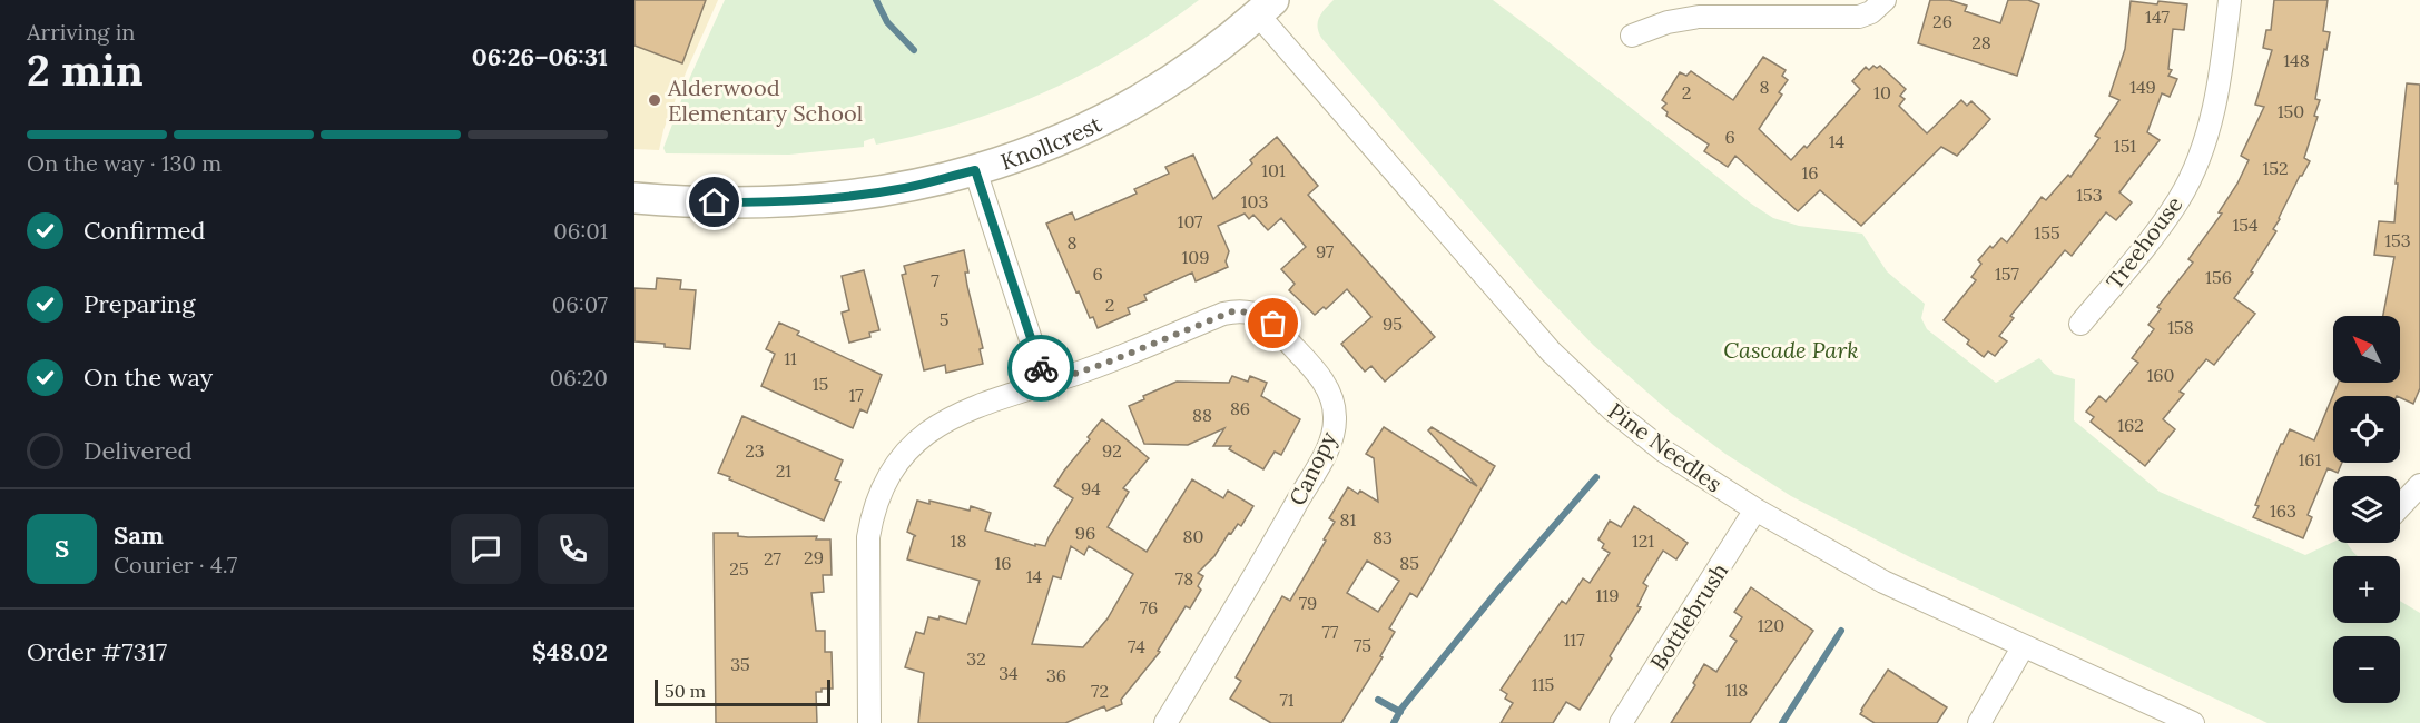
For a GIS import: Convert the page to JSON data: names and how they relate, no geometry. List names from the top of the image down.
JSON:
{
  "streets": {
    "street": [
      "Knollcrest",
      "Treehouse",
      "Pine Needles",
      "Canopy",
      "Bottlebrush"
    ]
  },
  "crossings": [
    ["Knollcrest", "Pine Needles"],
    ["Pine Needles", "Bottlebrush"]
  ],
  "parks": ["Cascade Park"],
  "places": ["Alderwood Elementary School"],
  "house_numbers": [
    "147",
    "26",
    "28",
    "148",
    "8",
    "149",
    "2",
    "10",
    "150",
    "6",
    "14",
    "151",
    "152",
    "101",
    "16",
    "153",
    "103",
    "107",
    "154",
    "155",
    "153",
    "8",
    "97",
    "109",
    "6",
    "157",
    "156",
    "7",
    "2",
    "5",
    "95",
    "158",
    "11",
    "160",
    "15",
    "17",
    "86",
    "88",
    "162",
    "23",
    "92",
    "161",
    "21",
    "94",
    "163",
    "81",
    "96",
    "80",
    "83",
    "18",
    "121",
    "29",
    "27",
    "16",
    "85",
    "25",
    "14",
    "78",
    "119",
    "79",
    "76",
    "120",
    "77",
    "117",
    "75",
    "74",
    "32",
    "35",
    "34",
    "36",
    "115",
    "118",
    "72",
    "71"
  ],
  "scale_bar": "50 m",
  "north": "top left",
  "page": {
    "heading": ["2 min", "Arriving in", "06:26–06:31"],
    "panel": [
      "Sam",
      "Courier · 4.7",
      "Order #7317",
      "$48.02"
    ],
    "bar": "On the way · 130 m",
    "list": [
      ["Confirmed", "06:01"],
      ["Preparing", "06:07"],
      ["On the way", "06:20"],
      "Delivered"
    ],
    "map_buttons": ["+", "−"],
    "round": "S",
    "scale": "50 m"
  }
}
